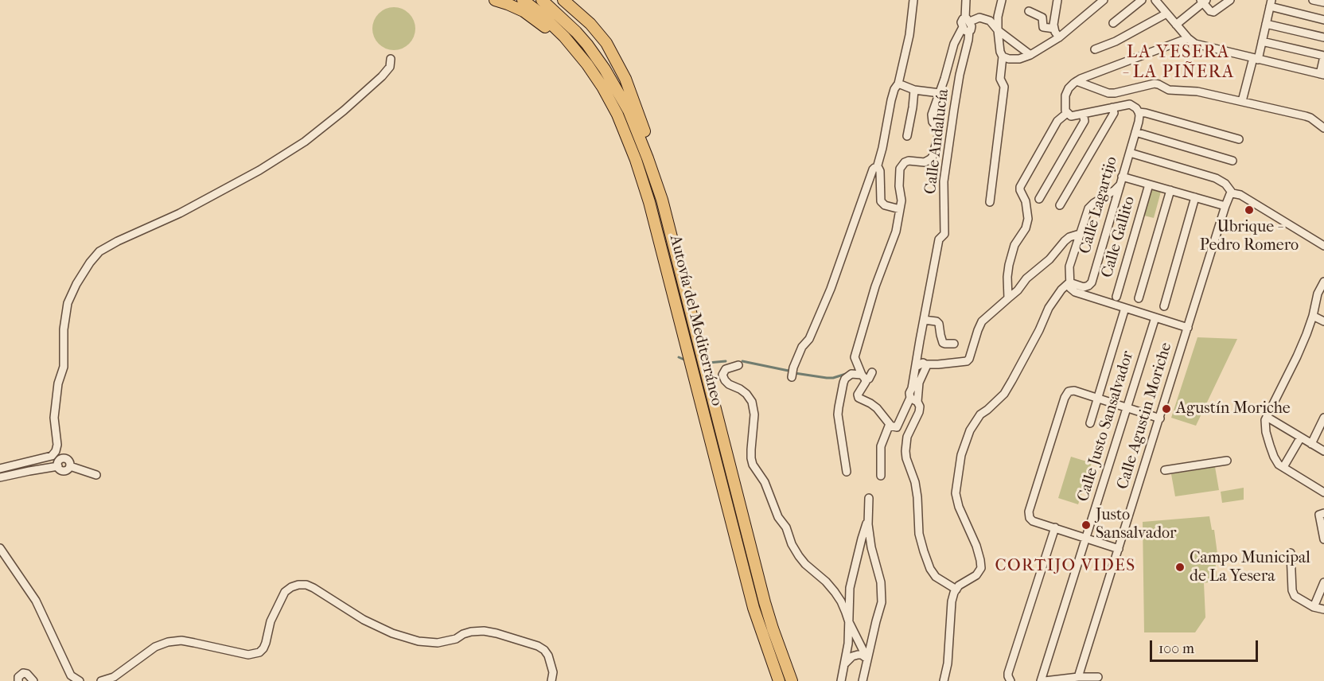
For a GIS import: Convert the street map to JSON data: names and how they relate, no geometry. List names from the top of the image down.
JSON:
{
  "streets": {
    "highway": ["Autovía del Mediterráneo"],
    "street": [
      "Calle Andalucía",
      "Calle Lagartijo",
      "Calle Gallito",
      "Calle Agustin Moriche",
      "Calle Justo Sansalvador"
    ]
  },
  "districts": ["LA YESERA - LA PIÑERA", "CORTIJO VIDES"],
  "places": [
    "Ubrique - Pedro Romero",
    "Agustín Moriche",
    "Justo Sansalvador",
    "Campo Municipal de La Yesera"
  ],
  "scale_bar": "100 m"
}
